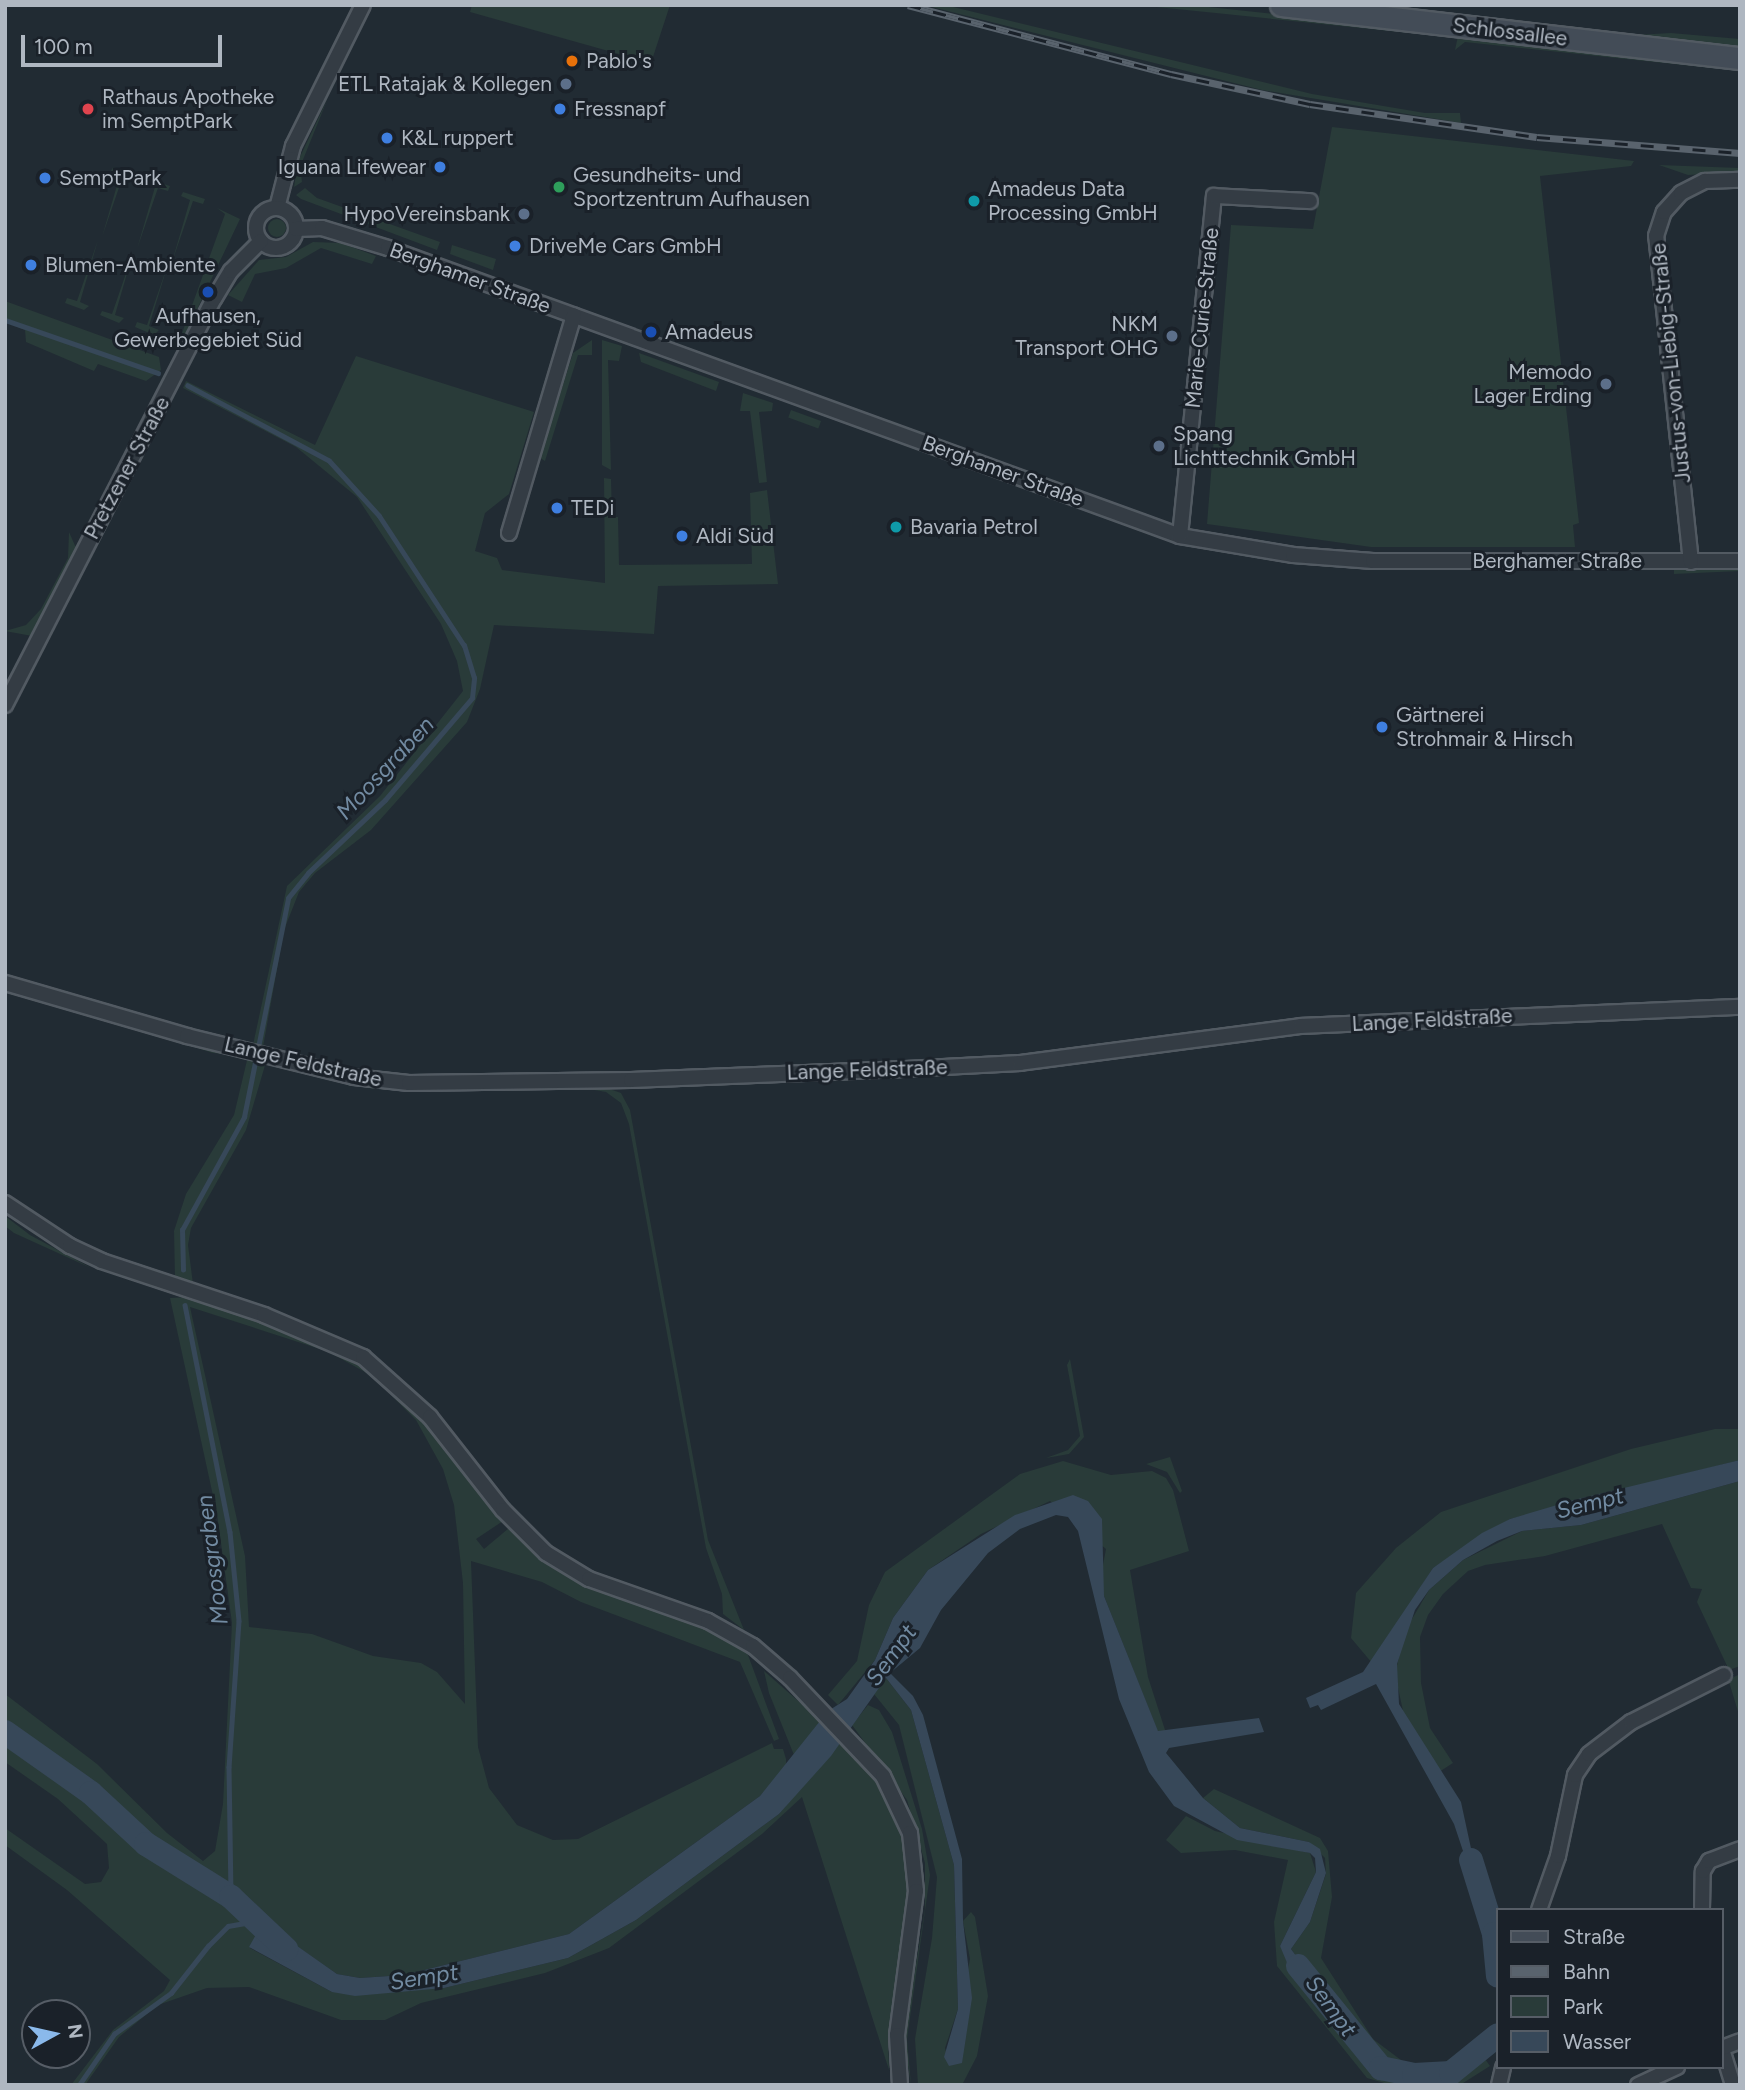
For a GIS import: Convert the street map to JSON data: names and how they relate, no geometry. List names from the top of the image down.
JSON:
{
  "streets": {
    "main road": ["Schlossallee"],
    "street": [
      "Berghamer Straße",
      "Marie-Curie-Straße",
      "Justus-von-Liebig-Straße",
      "Pretzener Straße",
      "Lange Feldstraße"
    ]
  },
  "crossings": [
    ["Berghamer Straße", "Marie-Curie-Straße"],
    ["Berghamer Straße", "Justus-von-Liebig-Straße"],
    ["Berghamer Straße", "Pretzener Straße"]
  ],
  "water": ["Moosgraben", "Sempt"],
  "places": [
    "Pablo's",
    "ETL Ratajak & Kollegen",
    "Rathaus Apotheke im SemptPark",
    "Fressnapf",
    "K&L ruppert",
    "Iguana Lifewear",
    "SemptPark",
    "Gesundheits- und Sportzentrum Aufhausen",
    "Amadeus Data Processing GmbH",
    "HypoVereinsbank",
    "DriveMe Cars GmbH",
    "Blumen-Ambiente",
    "Aufhausen, Gewerbegebiet Süd",
    "Amadeus",
    "NKM Transport OHG",
    "Memodo Lager Erding",
    "Spang Lichttechnik GmbH",
    "TEDi",
    "Bavaria Petrol",
    "Aldi Süd",
    "Gärtnerei Strohmair & Hirsch"
  ],
  "legend": [
    "Straße",
    "Bahn",
    "Park",
    "Wasser"
  ],
  "scale_bar": "100 m",
  "north": "right"
}
